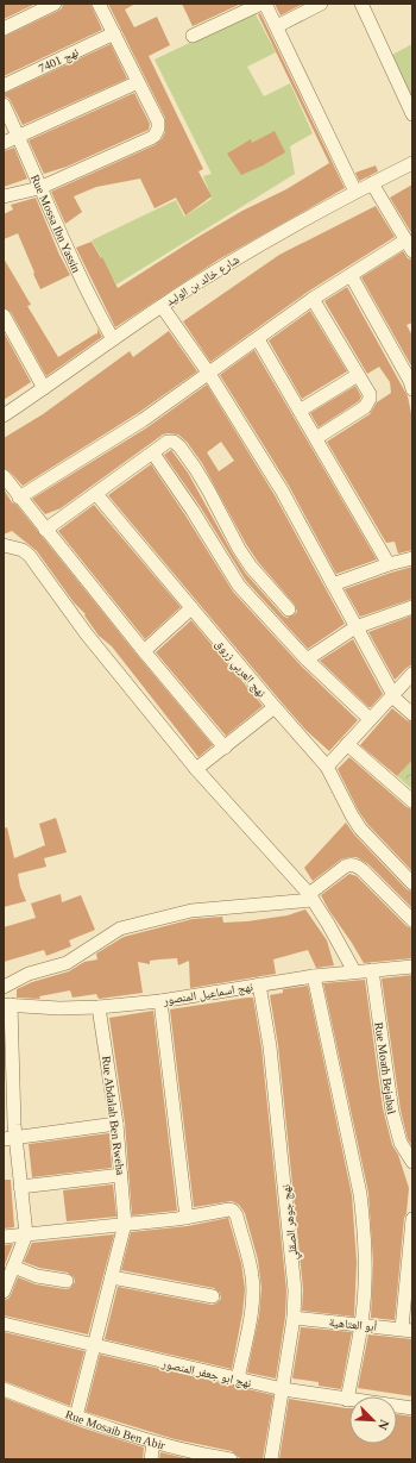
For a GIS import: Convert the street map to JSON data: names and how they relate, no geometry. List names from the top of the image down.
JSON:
{
  "streets": {
    "street": [
      "نهج 7401",
      "Rue Mossa Ibn Yassin",
      "شارع خالد بن الوليد",
      "نهج العربي زروق",
      "نهج اسماعيل المنصور",
      "Rue Moath Bejabal",
      "Rue Abdalah Ben Rweha",
      "نهج جوهر الصقلي",
      "أبو العتاهية",
      "نهج ابو جعفر المنصور",
      "Rue Mosaib Ben Abir"
    ]
  },
  "crossings": [
    ["Rue Mossa Ibn Yassin", "شارع خالد بن الوليد"],
    ["نهج اسماعيل المنصور", "Rue Moath Bejabal"],
    ["نهج اسماعيل المنصور", "Rue Abdalah Ben Rweha"],
    ["نهج اسماعيل المنصور", "نهج جوهر الصقلي"],
    ["Rue Abdalah Ben Rweha", "نهج ابو جعفر المنصور"],
    ["Rue Abdalah Ben Rweha", "Rue Mosaib Ben Abir"],
    ["نهج جوهر الصقلي", "أبو العتاهية"],
    ["نهج جوهر الصقلي", "نهج ابو جعفر المنصور"]
  ],
  "north": "bottom right"
}
